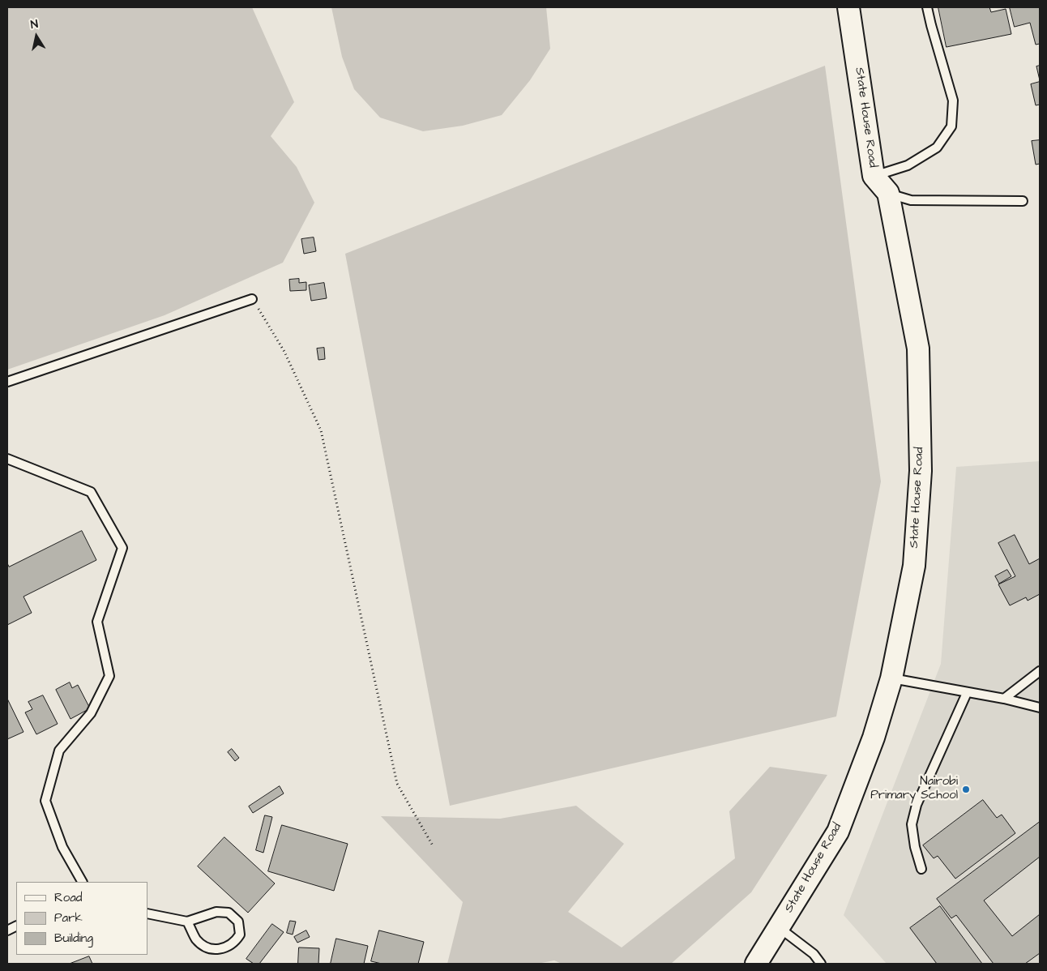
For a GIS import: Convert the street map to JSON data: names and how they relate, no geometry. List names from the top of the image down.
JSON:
{
  "streets": {
    "street": ["State House Road"]
  },
  "places": ["Nairobi Primary School"],
  "legend": ["Road", "Park", "Building"],
  "north": "top"
}
